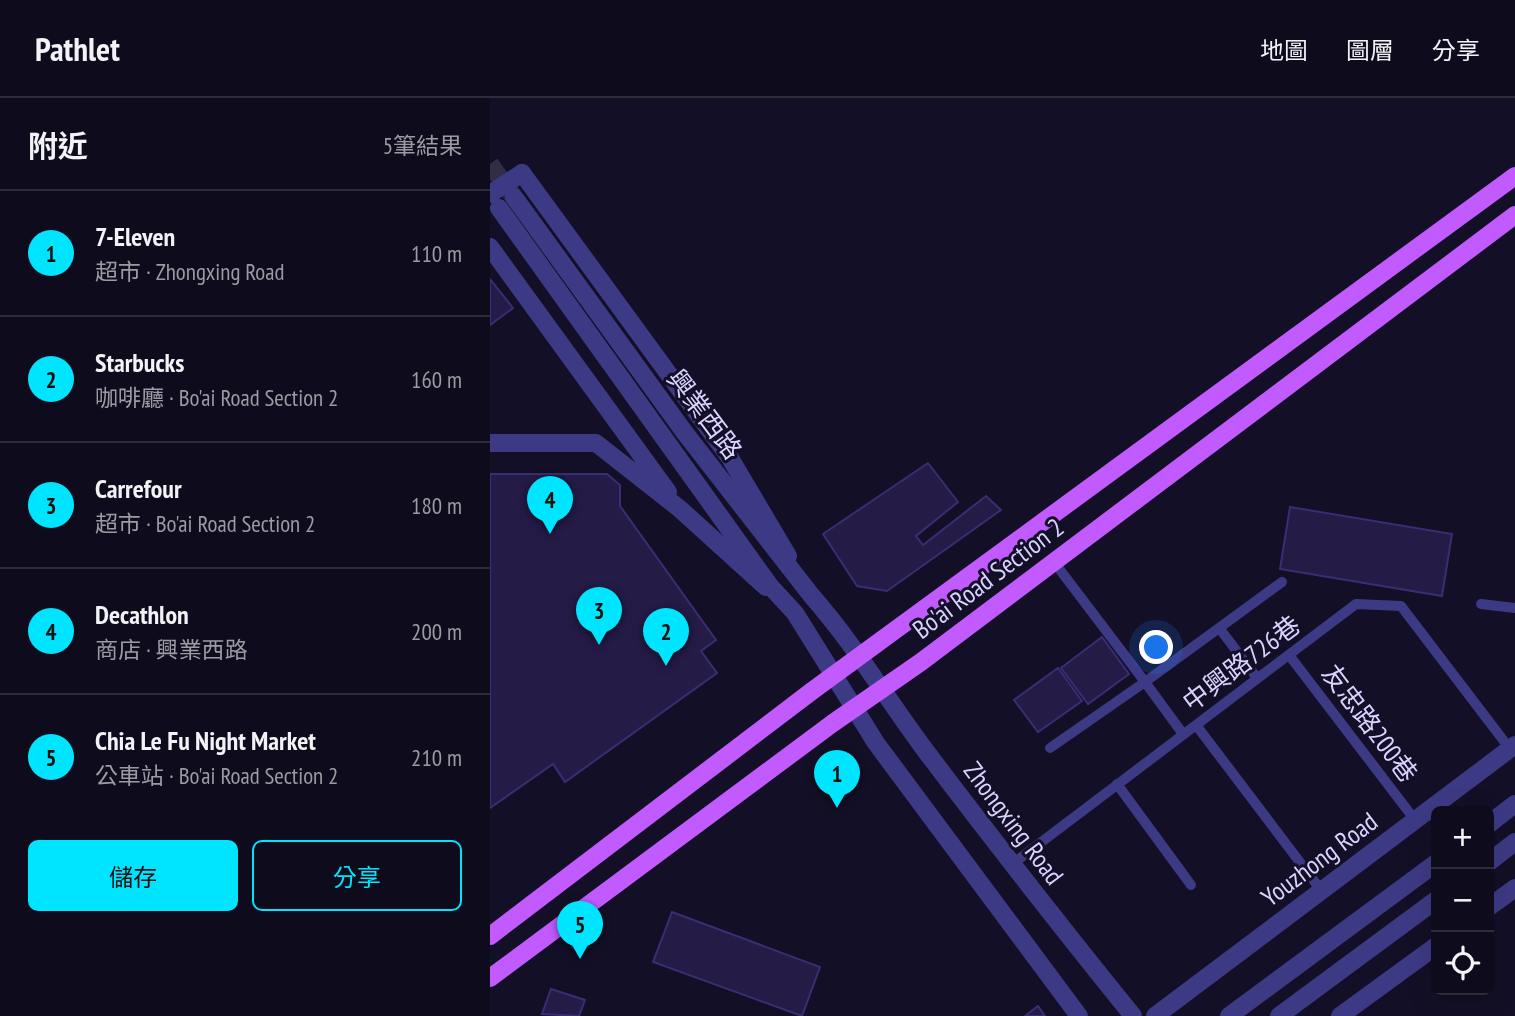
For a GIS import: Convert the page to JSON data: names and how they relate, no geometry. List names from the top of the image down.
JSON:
{
  "streets": {
    "main road": ["Bo'ai Road Section 2"],
    "street": ["興業西路", "Zhongxing Road", "Youzhong Road"],
    "lane": ["中興路726巷", "友忠路200巷"]
  },
  "crossings": [
    ["興業西路", "Bo'ai Road Section 2"],
    ["興業西路", "Zhongxing Road"],
    ["Bo'ai Road Section 2", "Zhongxing Road"],
    ["中興路726巷", "友忠路200巷"],
    ["中興路726巷", "Zhongxing Road"],
    ["中興路726巷", "Youzhong Road"],
    ["友忠路200巷", "Youzhong Road"]
  ],
  "page": {
    "header": "Pathlet",
    "nav": ["地圖", "圖層", "分享"],
    "heading": ["附近", "5筆結果"],
    "list": [
      {
        "mark": "1",
        "name": "7-Eleven",
        "note": "超市 · Zhongxing Road",
        "value": "110 m"
      },
      {
        "mark": "2",
        "name": "Starbucks",
        "note": "咖啡廳 · Bo'ai Road Section 2",
        "value": "160 m"
      },
      {
        "mark": "3",
        "name": "Carrefour",
        "note": "超市 · Bo'ai Road Section 2",
        "value": "180 m"
      },
      {
        "mark": "4",
        "name": "Decathlon",
        "note": "商店 · 興業西路",
        "value": "200 m"
      },
      {
        "mark": "5",
        "name": "Chia Le Fu Night Market",
        "note": "公車站 · Bo'ai Road Section 2",
        "value": "210 m"
      }
    ],
    "pins": [
      "4",
      "3",
      "2",
      "1",
      "5"
    ],
    "map_buttons": ["+", "−"],
    "buttons": ["儲存", "分享"]
  }
}
